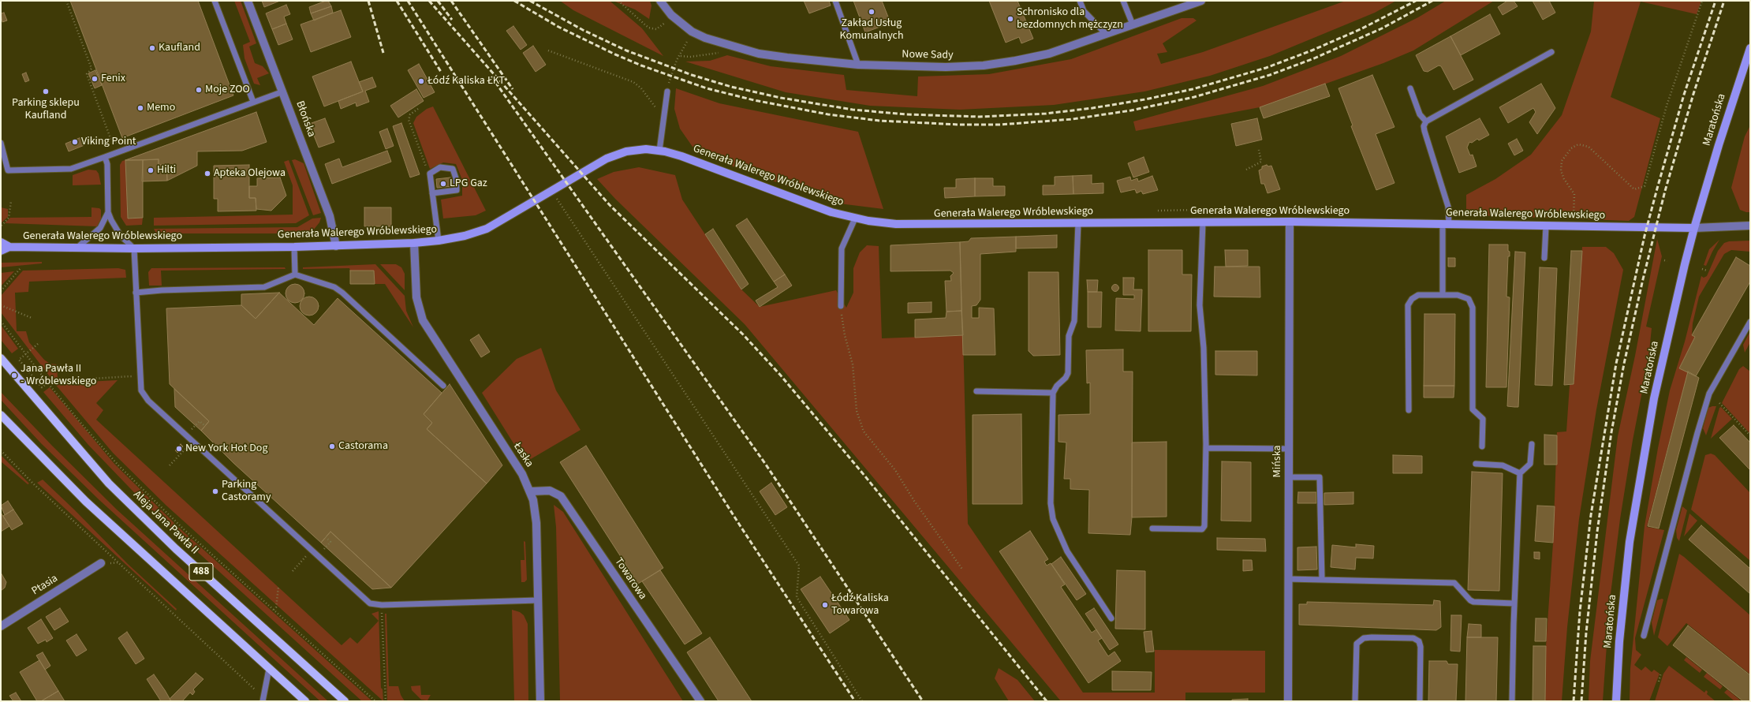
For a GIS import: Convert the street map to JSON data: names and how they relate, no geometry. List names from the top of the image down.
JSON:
{
  "streets": {
    "main road": ["Aleja Jana Pawła II", "488"],
    "street": [
      "Nowe Sady",
      "Błońska",
      "Maratońska",
      "Generała Walerego Wróblewskiego",
      "Łaska",
      "Mińska",
      "Towarowa",
      "Ptasia"
    ]
  },
  "crossings": [
    ["Błońska", "Generała Walerego Wróblewskiego"],
    ["Maratońska", "Generała Walerego Wróblewskiego"],
    ["Generała Walerego Wróblewskiego", "Łaska"],
    ["Generała Walerego Wróblewskiego", "Mińska"],
    ["Łaska", "Towarowa"]
  ],
  "places": [
    "Zakład Usług Komunalnych",
    "Schronisko dla bezdomnych mężczyzn",
    "Kaufland",
    "Fenix",
    "Łódź Kaliska ŁKT",
    "Moje ZOO",
    "Parking sklepu Kaufland",
    "Memo",
    "Viking Point",
    "Hilti",
    "Apteka Olejowa",
    "LPG Gaz",
    "Jana Pawła II - Wróblewskiego",
    "Castorama",
    "New York Hot Dog",
    "Parking Castoramy",
    "Łódź Kaliska Towarowa"
  ]
}
